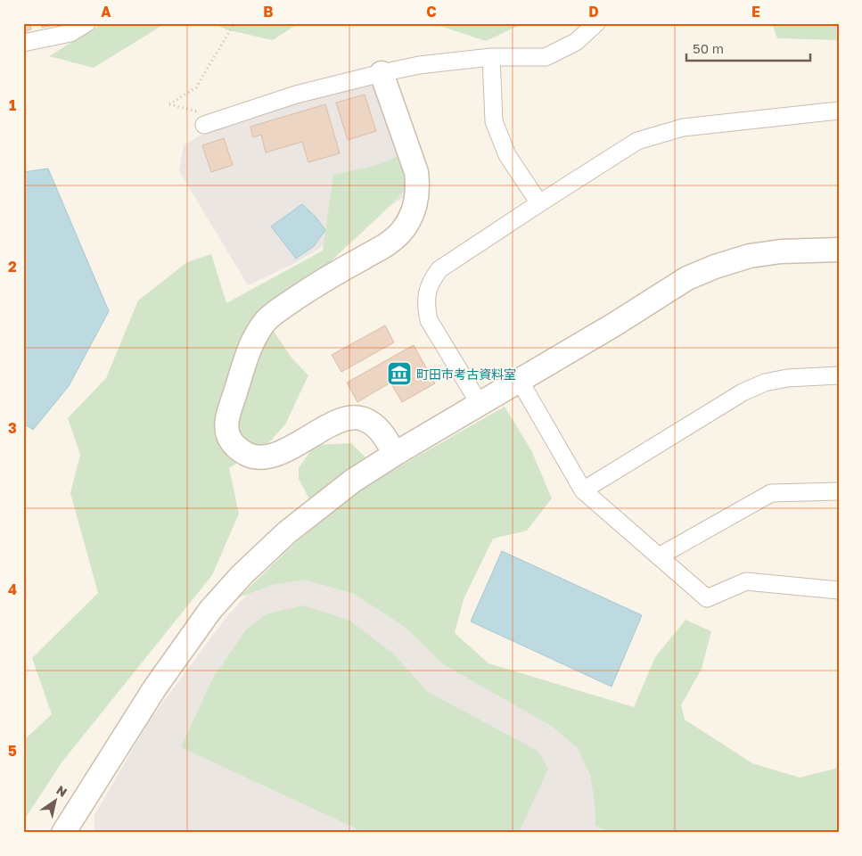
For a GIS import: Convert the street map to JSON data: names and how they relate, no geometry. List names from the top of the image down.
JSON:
{
  "places": {
    "museum": ["町田市考古資料室"]
  },
  "scale_bar": "50 m",
  "north": "top right",
  "grid": {
    "columns": [
      "A",
      "B",
      "C",
      "D",
      "E"
    ],
    "rows": [
      "1",
      "2",
      "3",
      "4",
      "5"
    ]
  }
}
